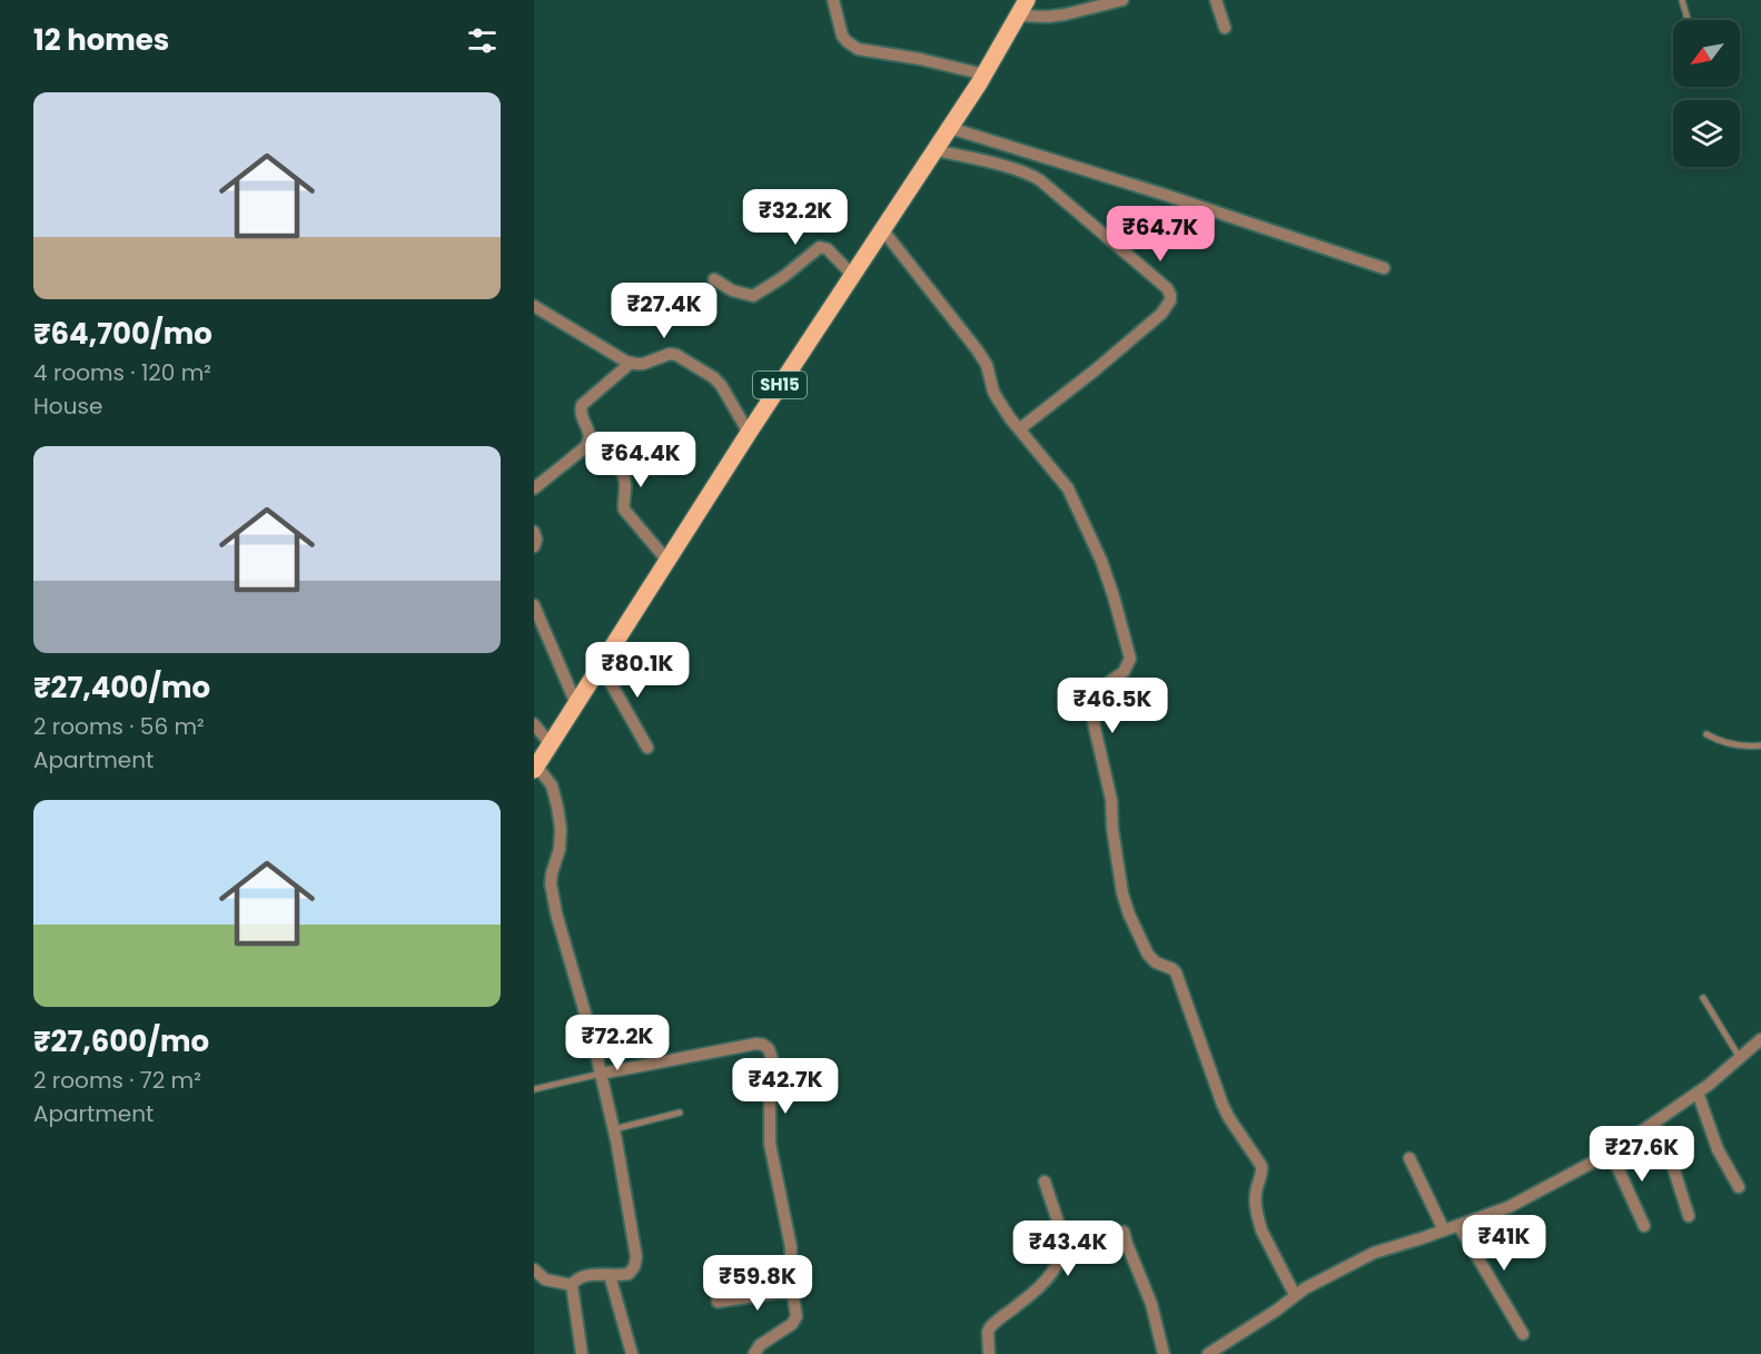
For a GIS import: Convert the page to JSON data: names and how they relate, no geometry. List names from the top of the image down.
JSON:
{
  "streets": {
    "main road": ["SH15"]
  },
  "north": "bottom left",
  "page": {
    "heading": "12 homes",
    "list": [
      {
        "name": "₹64,700/mo",
        "note": "4 rooms · 120 m² · House"
      },
      {
        "name": "₹27,400/mo",
        "note": "2 rooms · 56 m² · Apartment"
      },
      {
        "name": "₹27,600/mo",
        "note": "2 rooms · 72 m² · Apartment"
      }
    ],
    "price": [
      "₹32.2K",
      "₹64.7K",
      "₹27.4K",
      "₹64.4K",
      "₹80.1K",
      "₹46.5K",
      "₹72.2K",
      "₹42.7K",
      "₹27.6K",
      "₹41K",
      "₹43.4K",
      "₹59.8K"
    ]
  }
}
